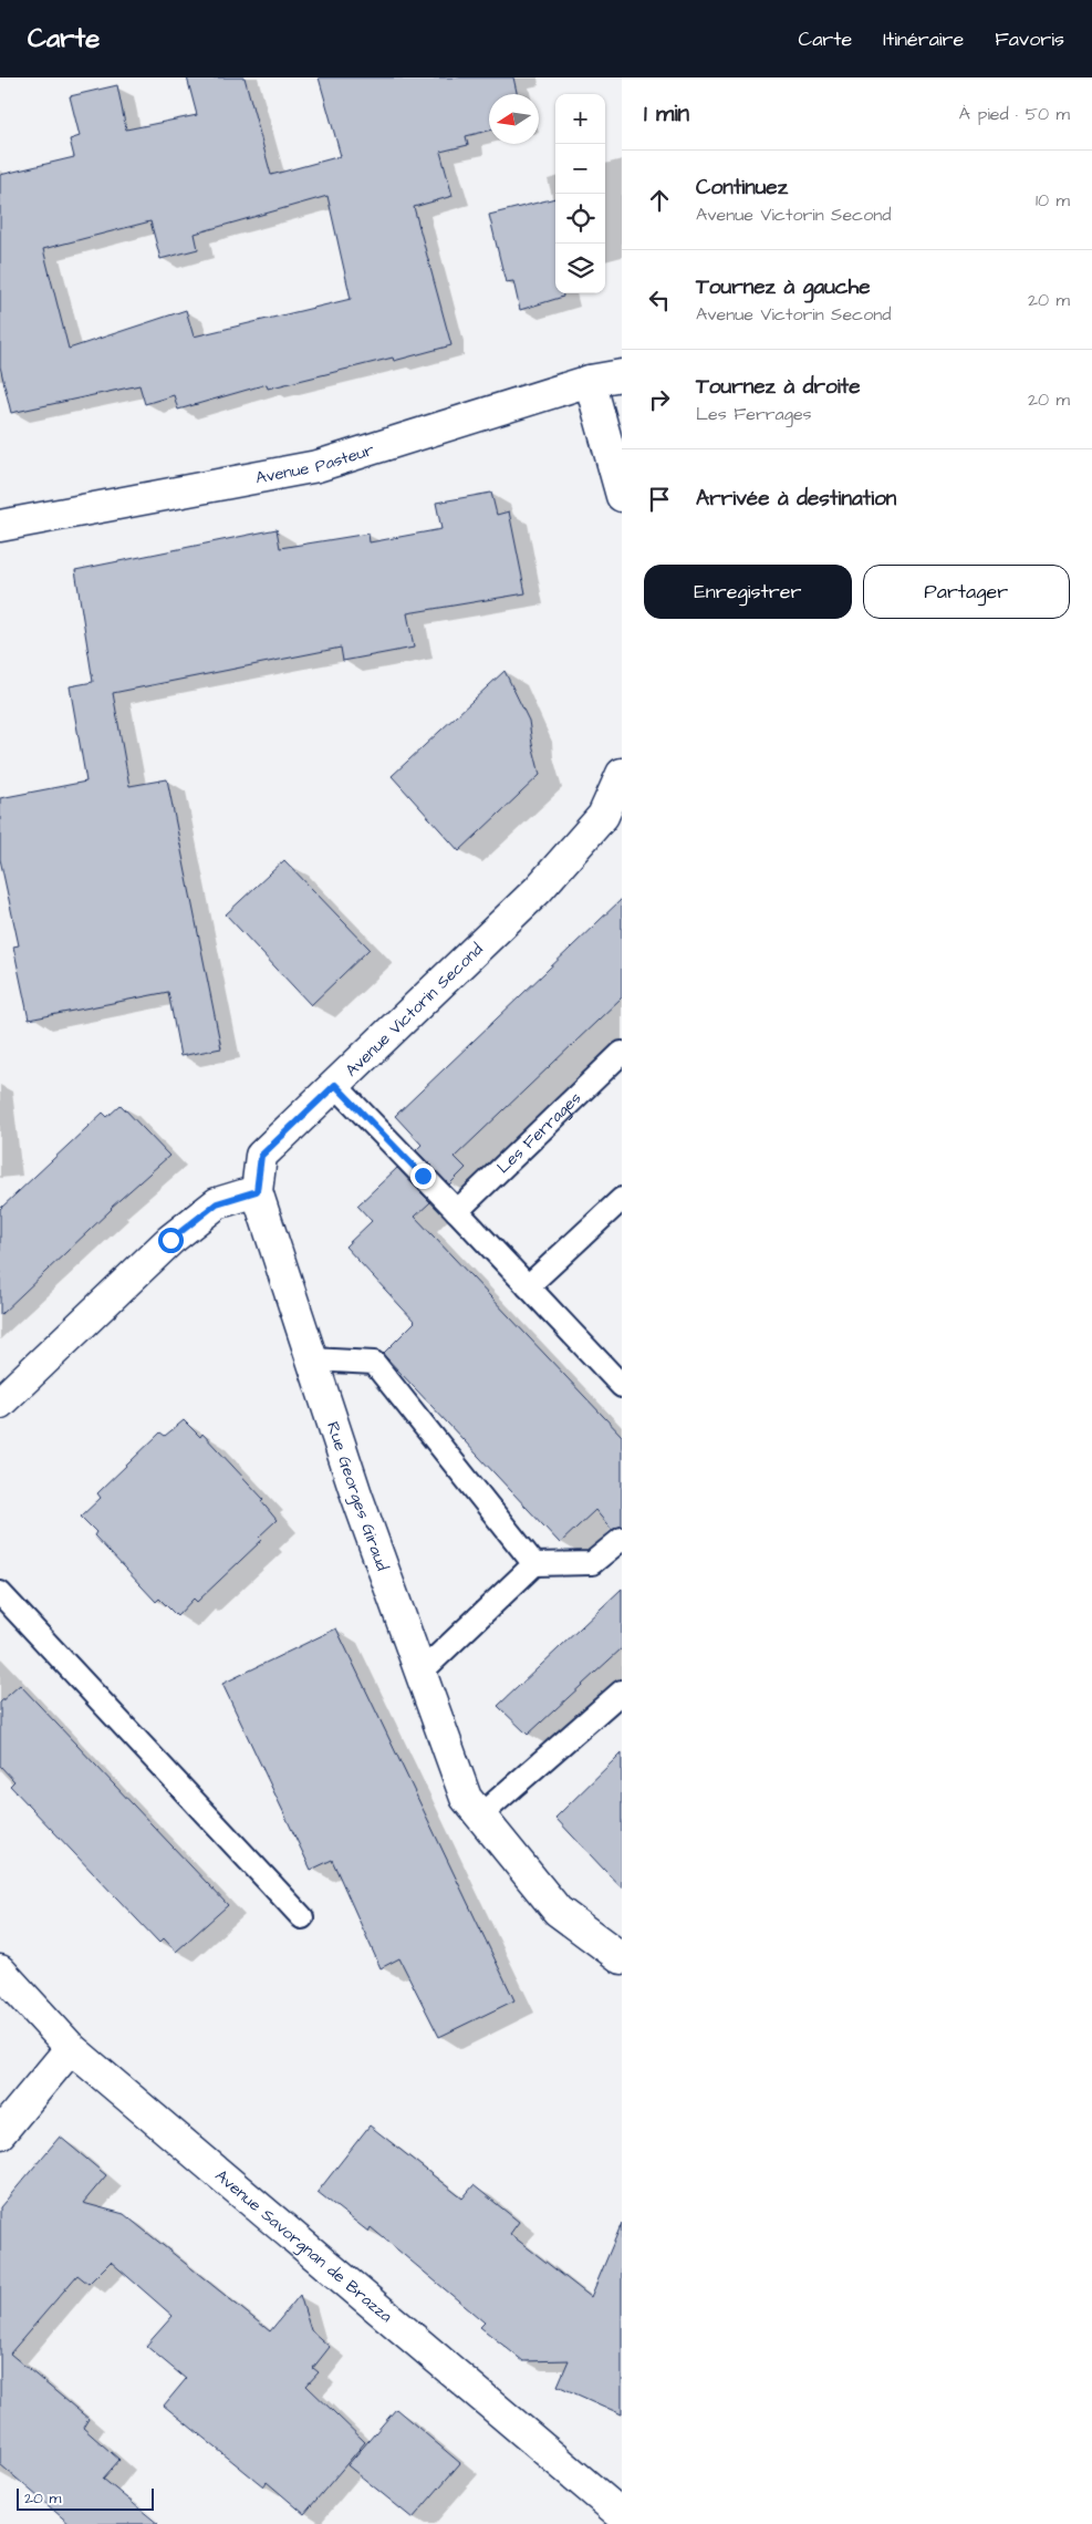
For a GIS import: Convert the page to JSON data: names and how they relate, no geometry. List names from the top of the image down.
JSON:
{
  "streets": {
    "street": [
      "Avenue Pasteur",
      "Avenue Victorin Second",
      "Rue Georges Giraud",
      "Avenue Savorgnan de Brazza"
    ],
    "lane": ["Les Ferrages"]
  },
  "crossings": [
    ["Avenue Victorin Second", "Rue Georges Giraud"]
  ],
  "scale_bar": "20 m",
  "north": "left",
  "page": {
    "header": "Carte",
    "nav": ["Carte", "Itinéraire", "Favoris"],
    "heading": ["1 min", "À pied · 50 m"],
    "map_buttons": ["+", "−"],
    "list": [
      ["Continuez", "Avenue Victorin Second", "10 m"],
      ["Tournez à gauche", "Avenue Victorin Second", "20 m"],
      ["Tournez à droite", "Les Ferrages", "20 m"],
      "Arrivée à destination"
    ],
    "buttons": ["Enregistrer", "Partager"],
    "scale": "20 m"
  }
}
